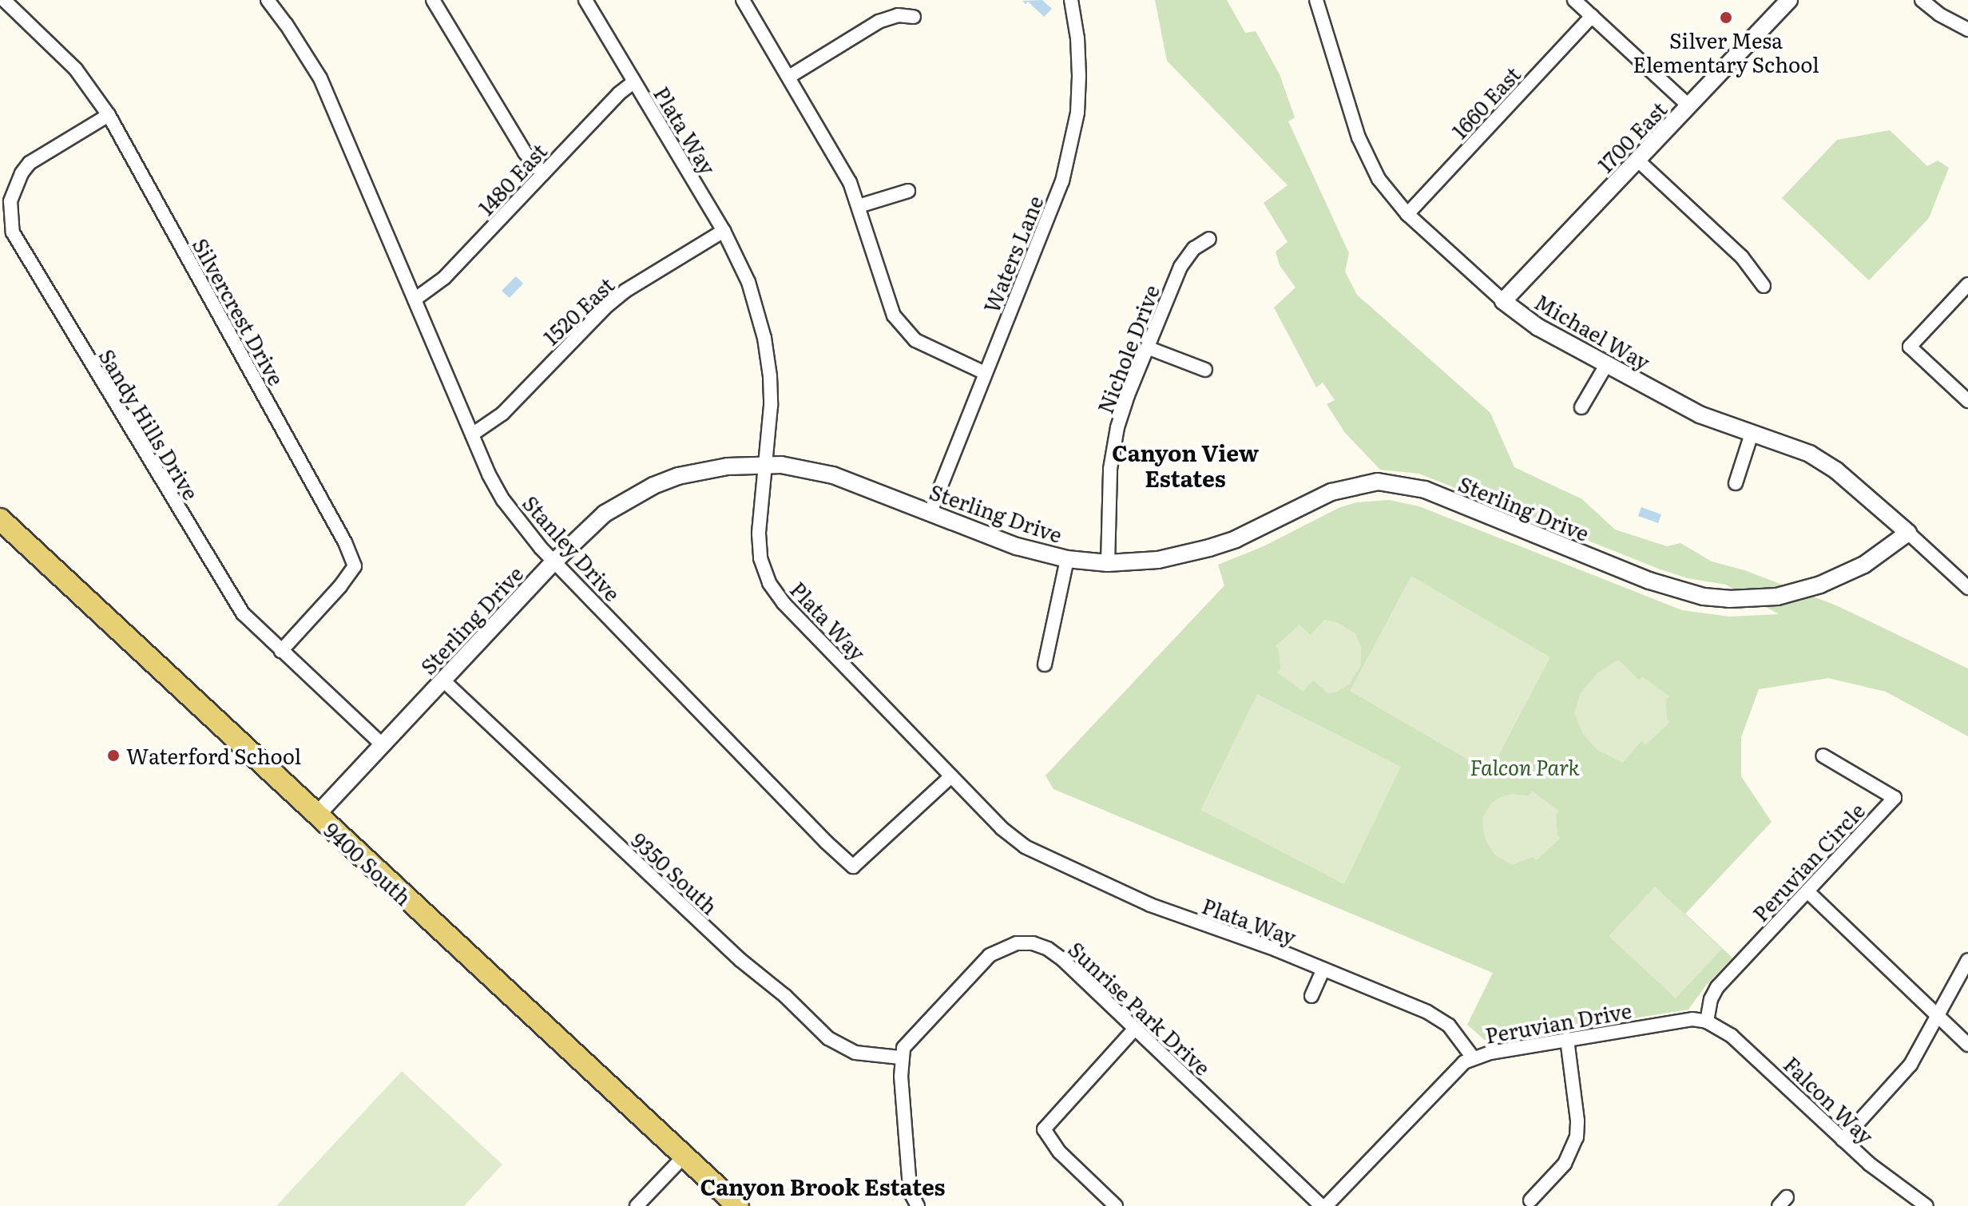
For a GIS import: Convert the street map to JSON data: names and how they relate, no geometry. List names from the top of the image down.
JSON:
{
  "streets": {
    "main road": ["9400 South"],
    "street": [
      "1660 East",
      "Plata Way",
      "1700 East",
      "1480 East",
      "Waters Lane",
      "1520 East",
      "Silvercrest Drive",
      "Michael Way",
      "Nichole Drive",
      "Sandy Hills Drive",
      "Sterling Drive",
      "Stanley Drive",
      "Peruvian Circle",
      "9350 South",
      "Sunrise Park Drive",
      "Peruvian Drive",
      "Falcon Way"
    ]
  },
  "crossings": [
    ["1660 East", "Michael Way"],
    ["Plata Way", "1480 East"],
    ["Plata Way", "1520 East"],
    ["Plata Way", "Sterling Drive"],
    ["Plata Way", "Stanley Drive"],
    ["Plata Way", "Peruvian Drive"],
    ["1700 East", "Michael Way"],
    ["1480 East", "Stanley Drive"],
    ["Waters Lane", "Sterling Drive"],
    ["1520 East", "Stanley Drive"],
    ["Silvercrest Drive", "Sandy Hills Drive"],
    ["Michael Way", "Sterling Drive"],
    ["Nichole Drive", "Sterling Drive"],
    ["Sandy Hills Drive", "Sterling Drive"],
    ["Sterling Drive", "Stanley Drive"],
    ["Sterling Drive", "9400 South"],
    ["Sterling Drive", "9350 South"],
    ["Peruvian Circle", "Peruvian Drive"],
    ["Peruvian Circle", "Falcon Way"],
    ["9350 South", "Sunrise Park Drive"],
    ["Sunrise Park Drive", "Peruvian Drive"],
    ["Peruvian Drive", "Falcon Way"]
  ],
  "districts": ["Canyon View Estates", "Canyon Brook Estates"],
  "parks": ["Falcon Park"],
  "places": ["Silver Mesa Elementary School", "Waterford School"]
}
